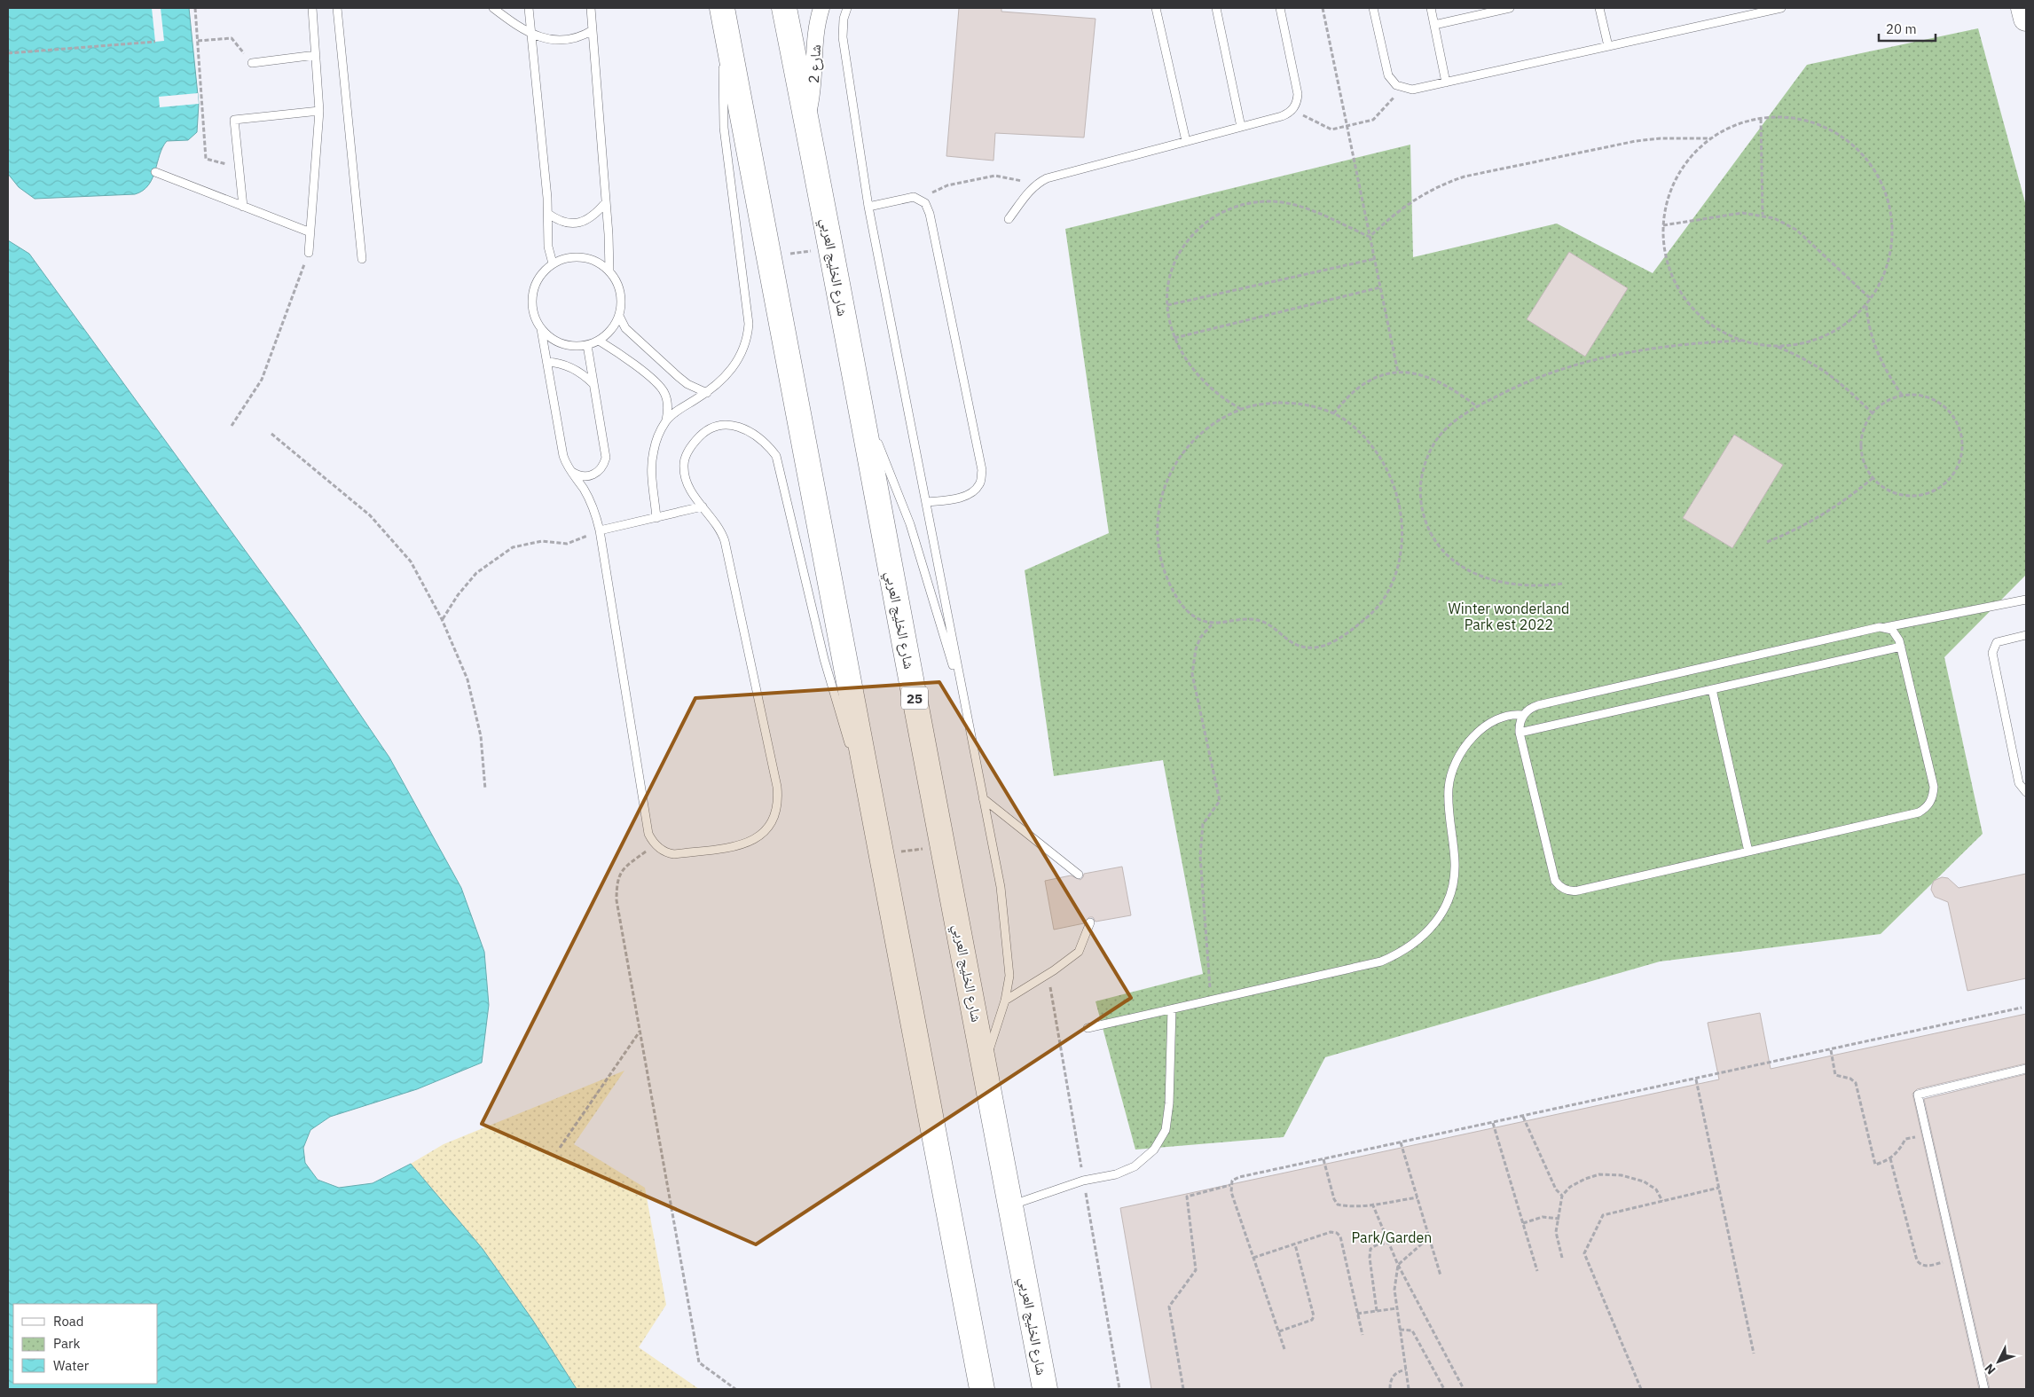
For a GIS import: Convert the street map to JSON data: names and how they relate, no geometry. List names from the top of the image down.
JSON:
{
  "streets": {
    "main road": ["شارع الخليج العربي", "25"],
    "street": ["شارع 2"]
  },
  "crossings": [
    ["شارع 2", "شارع الخليج العربي"]
  ],
  "parks": ["Winter wonderland Park est 2022", "Park/Garden"],
  "legend": ["Road", "Park", "Water"],
  "scale_bar": "20 m",
  "north": "bottom left"
}
